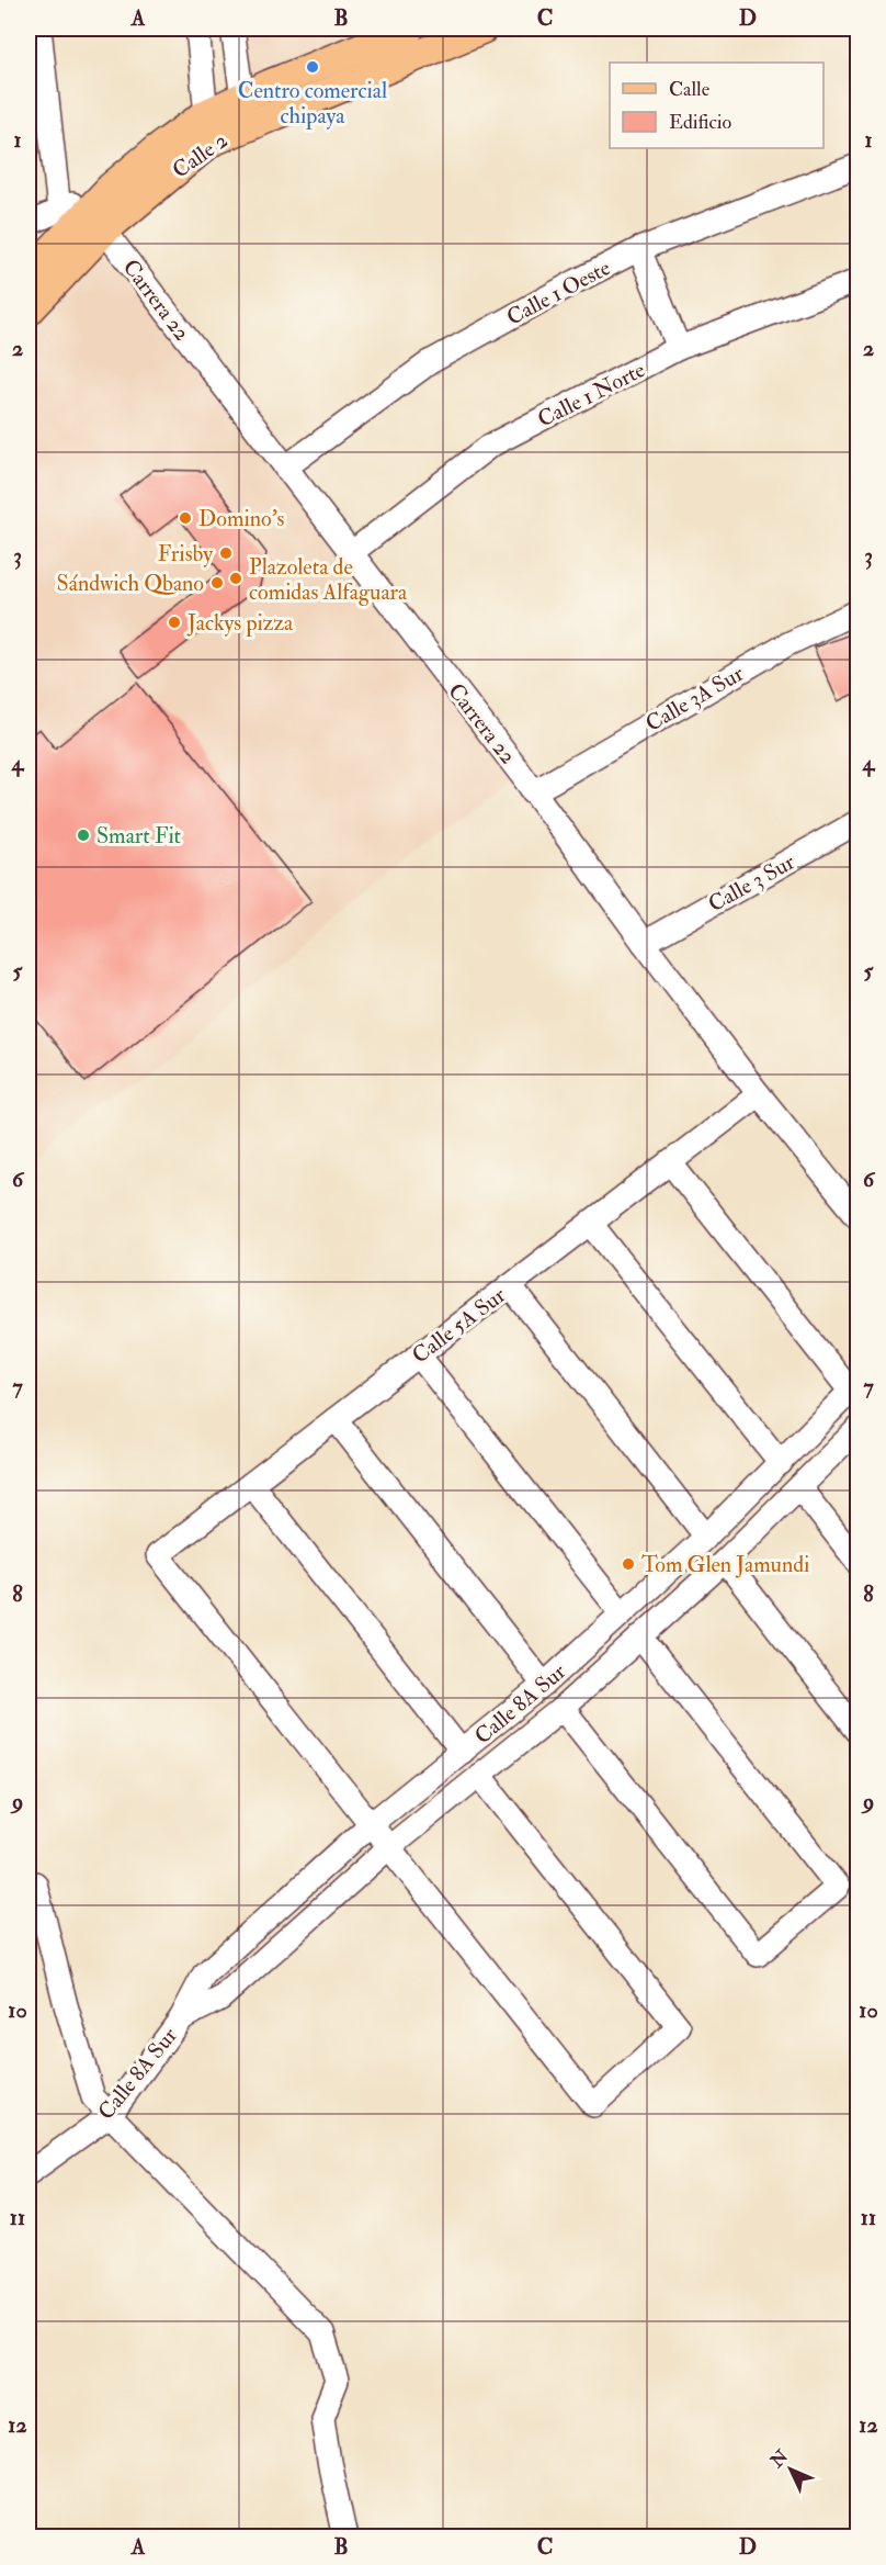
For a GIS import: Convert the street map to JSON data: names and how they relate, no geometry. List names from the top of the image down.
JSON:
{
  "streets": {
    "main road": ["Calle 2"],
    "street": [
      "Calle 1 Oeste",
      "Carrera 22",
      "Calle 1 Norte",
      "Calle 3A Sur",
      "Calle 3 Sur",
      "Calle 5A Sur",
      "Calle 8A Sur"
    ]
  },
  "crossings": [
    ["Calle 2", "Carrera 22"],
    ["Calle 1 Oeste", "Carrera 22"],
    ["Carrera 22", "Calle 1 Norte"],
    ["Carrera 22", "Calle 3A Sur"],
    ["Carrera 22", "Calle 3 Sur"],
    ["Carrera 22", "Calle 5A Sur"],
    ["Calle 5A Sur", "Calle 8A Sur"]
  ],
  "places": [
    "Centro comercial chipaya",
    "Domino's",
    "Frisby",
    "Plazoleta de comidas Alfaguara",
    "Sándwich Qbano",
    "Jackys pizza",
    "Smart Fit",
    "Tom Glen Jamundi"
  ],
  "legend": ["Calle", "Edificio"],
  "north": "top left",
  "grid": {
    "columns": [
      "A",
      "B",
      "C",
      "D"
    ],
    "rows": [
      "1",
      "2",
      "3",
      "4",
      "5",
      "6",
      "7",
      "8",
      "9",
      "10",
      "11",
      "12"
    ]
  }
}
